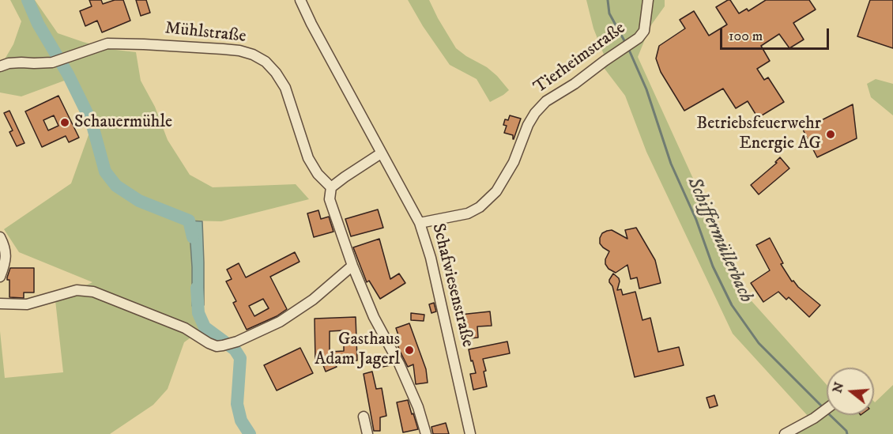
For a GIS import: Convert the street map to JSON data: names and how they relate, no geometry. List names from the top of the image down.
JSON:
{
  "streets": {
    "street": ["Mühlstraße", "Tierheimstraße", "Schafwiesenstraße"]
  },
  "crossings": [
    ["Tierheimstraße", "Schafwiesenstraße"]
  ],
  "water": ["Schiffermüllerbach"],
  "places": ["Schauermühle", "Betriebsfeuerwehr Energie AG", "Gasthaus Adam Jagerl"],
  "scale_bar": "100 m",
  "north": "left"
}
